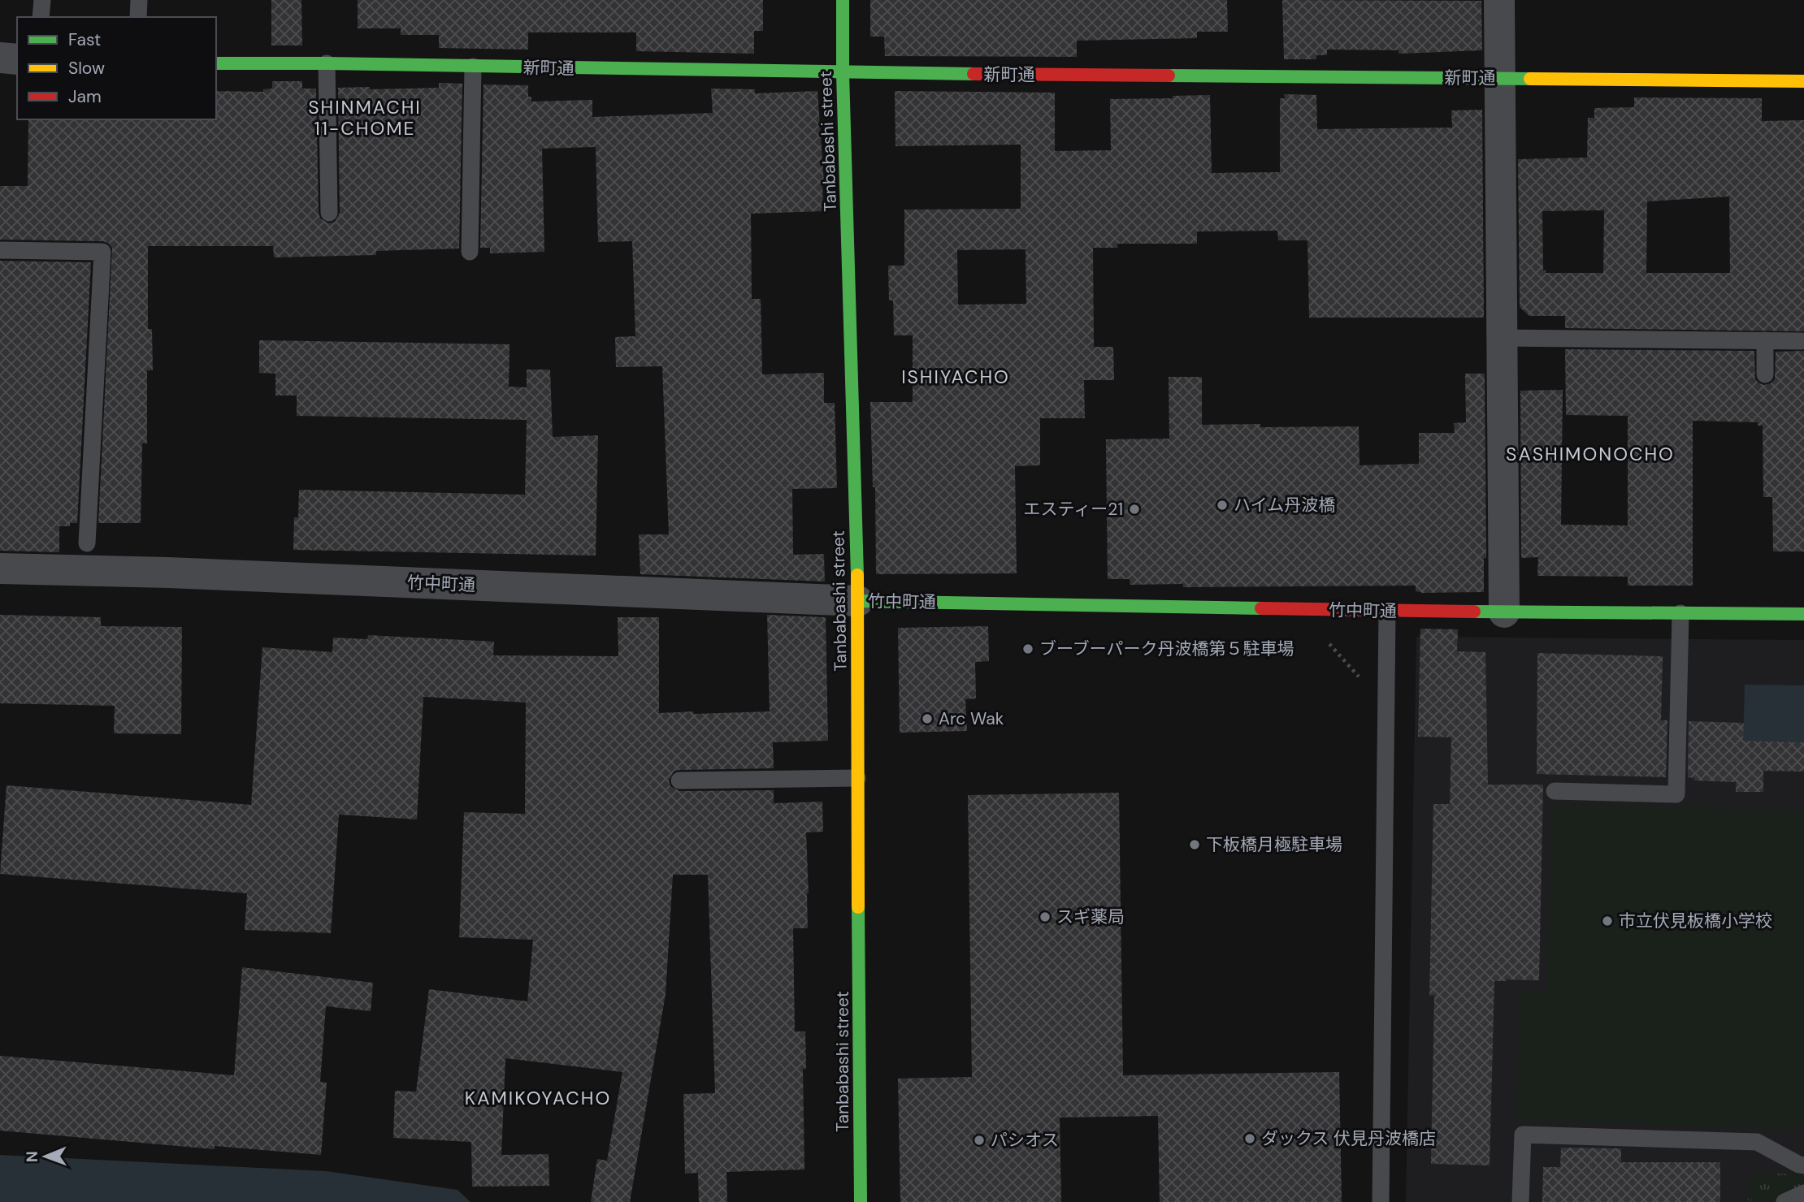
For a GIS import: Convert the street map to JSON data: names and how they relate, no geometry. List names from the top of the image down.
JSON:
{
  "streets": {
    "street": ["新町通", "Tanbabashi street", "竹中町通"]
  },
  "crossings": [
    ["新町通", "Tanbabashi street"],
    ["Tanbabashi street", "竹中町通"]
  ],
  "districts": [
    "SHINMACHI 11-CHOME",
    "ISHIYACHO",
    "SASHIMONOCHO",
    "KAMIKOYACHO"
  ],
  "places": [
    "ハイム丹波橋",
    "エスティー21",
    "ブーブーパーク丹波橋第５駐車場",
    "Arc Wak",
    "下板橋月極駐車場",
    "スギ薬局",
    "市立伏見板橋小学校",
    "ダックス 伏見丹波橋店",
    "パシオス"
  ],
  "legend": ["Fast", "Slow", "Jam"],
  "north": "left"
}
